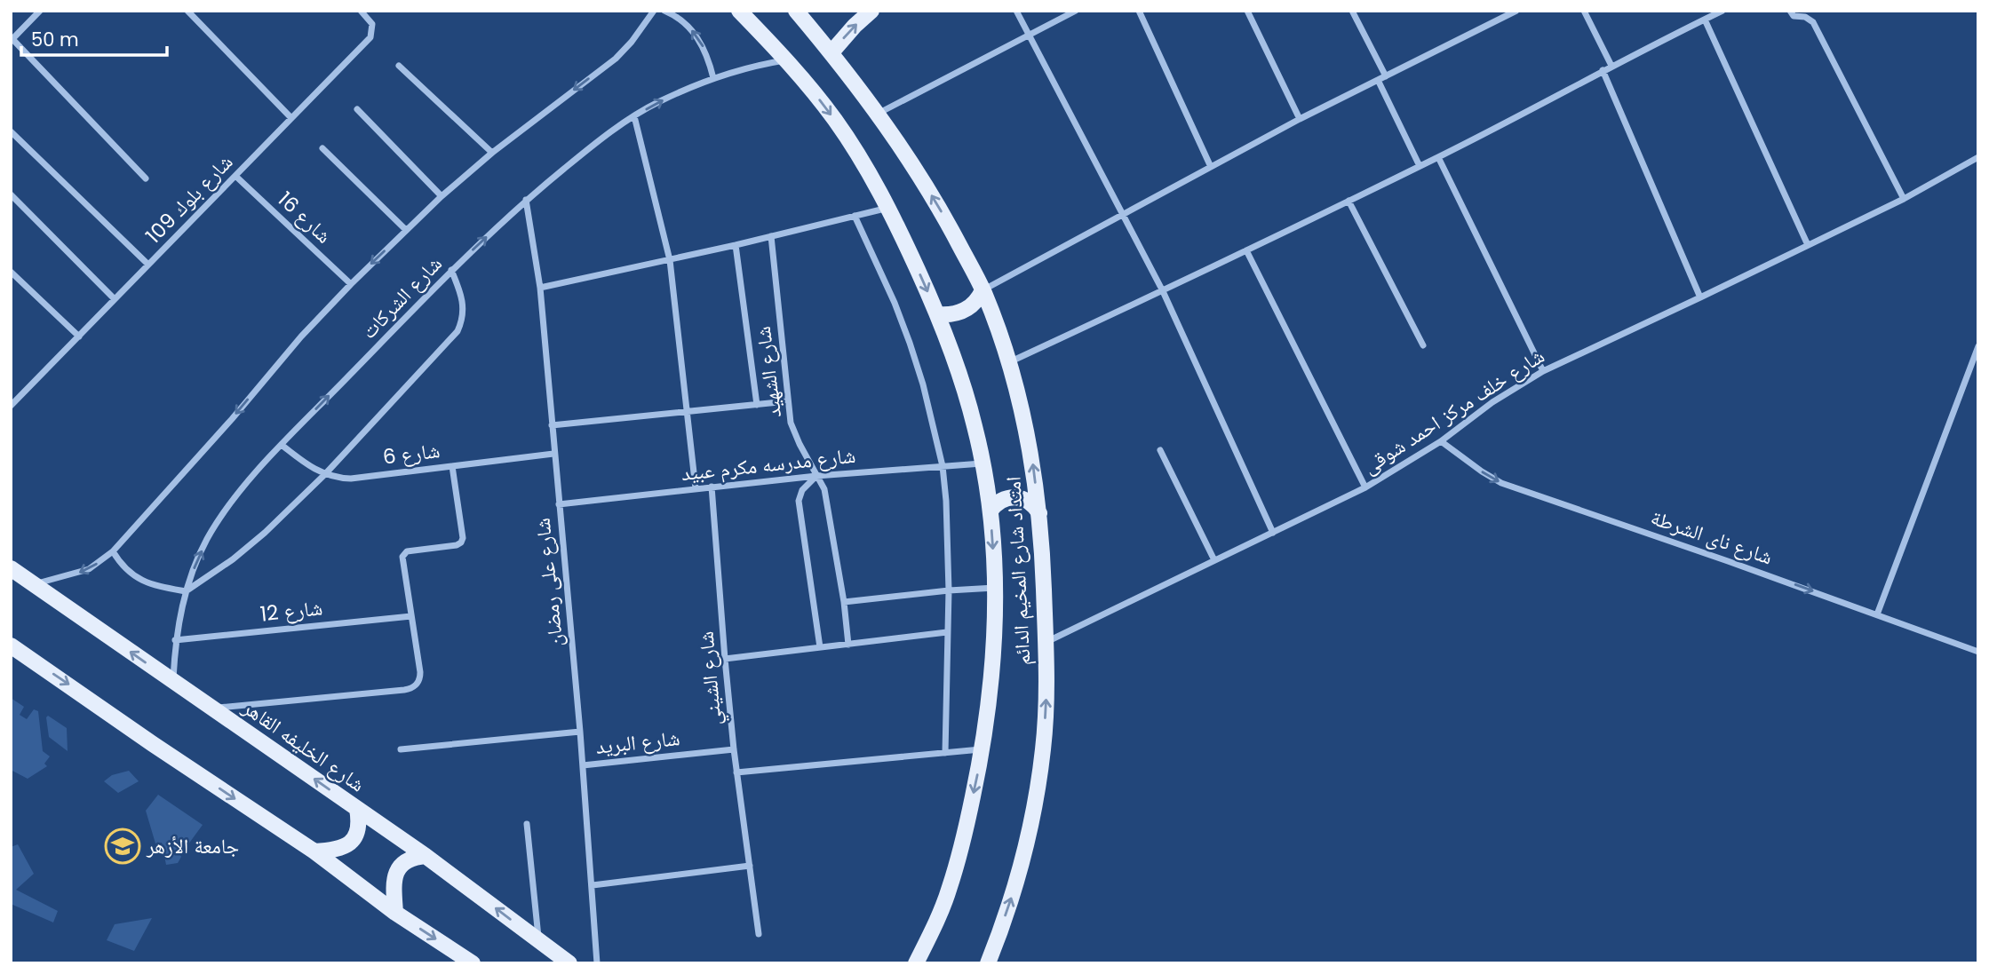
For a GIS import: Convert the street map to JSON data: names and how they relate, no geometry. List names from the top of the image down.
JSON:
{
  "streets": {
    "main road": ["امتداد شارع المخيم الدائم", "شارع الخليفه القاهر"],
    "street": [
      "شارع بلوك 109",
      "شارع 16",
      "شارع الشركات",
      "شارع الشهيد",
      "شارع خلف مركز احمد شوقى",
      "شارع 6",
      "شارع مدرسه مكرم عبيد",
      "شارع ناى الشرطة",
      "شارع على رمضان",
      "شارع 12",
      "شارع الشيني",
      "شارع البريد"
    ]
  },
  "crossings": [
    ["شارع بلوك 109", "شارع 16"],
    ["شارع الشركات", "شارع 6"],
    ["شارع الشركات", "امتداد شارع المخيم الدائم"],
    ["شارع الشركات", "شارع على رمضان"],
    ["شارع الشركات", "شارع 12"],
    ["شارع الشركات", "شارع الخليفه القاهر"],
    ["شارع الشهيد", "شارع مدرسه مكرم عبيد"],
    ["شارع خلف مركز احمد شوقى", "شارع ناى الشرطة"],
    ["شارع خلف مركز احمد شوقى", "امتداد شارع المخيم الدائم"],
    ["شارع 6", "شارع على رمضان"],
    ["شارع مدرسه مكرم عبيد", "امتداد شارع المخيم الدائم"],
    ["شارع مدرسه مكرم عبيد", "شارع على رمضان"],
    ["شارع مدرسه مكرم عبيد", "شارع الشيني"],
    ["شارع على رمضان", "شارع البريد"],
    ["شارع الشيني", "شارع البريد"]
  ],
  "one_way": ["شارع ناى الشرطة"],
  "places": {
    "school or university": ["جامعة الأزهر"]
  },
  "scale_bar": "50 m"
}
